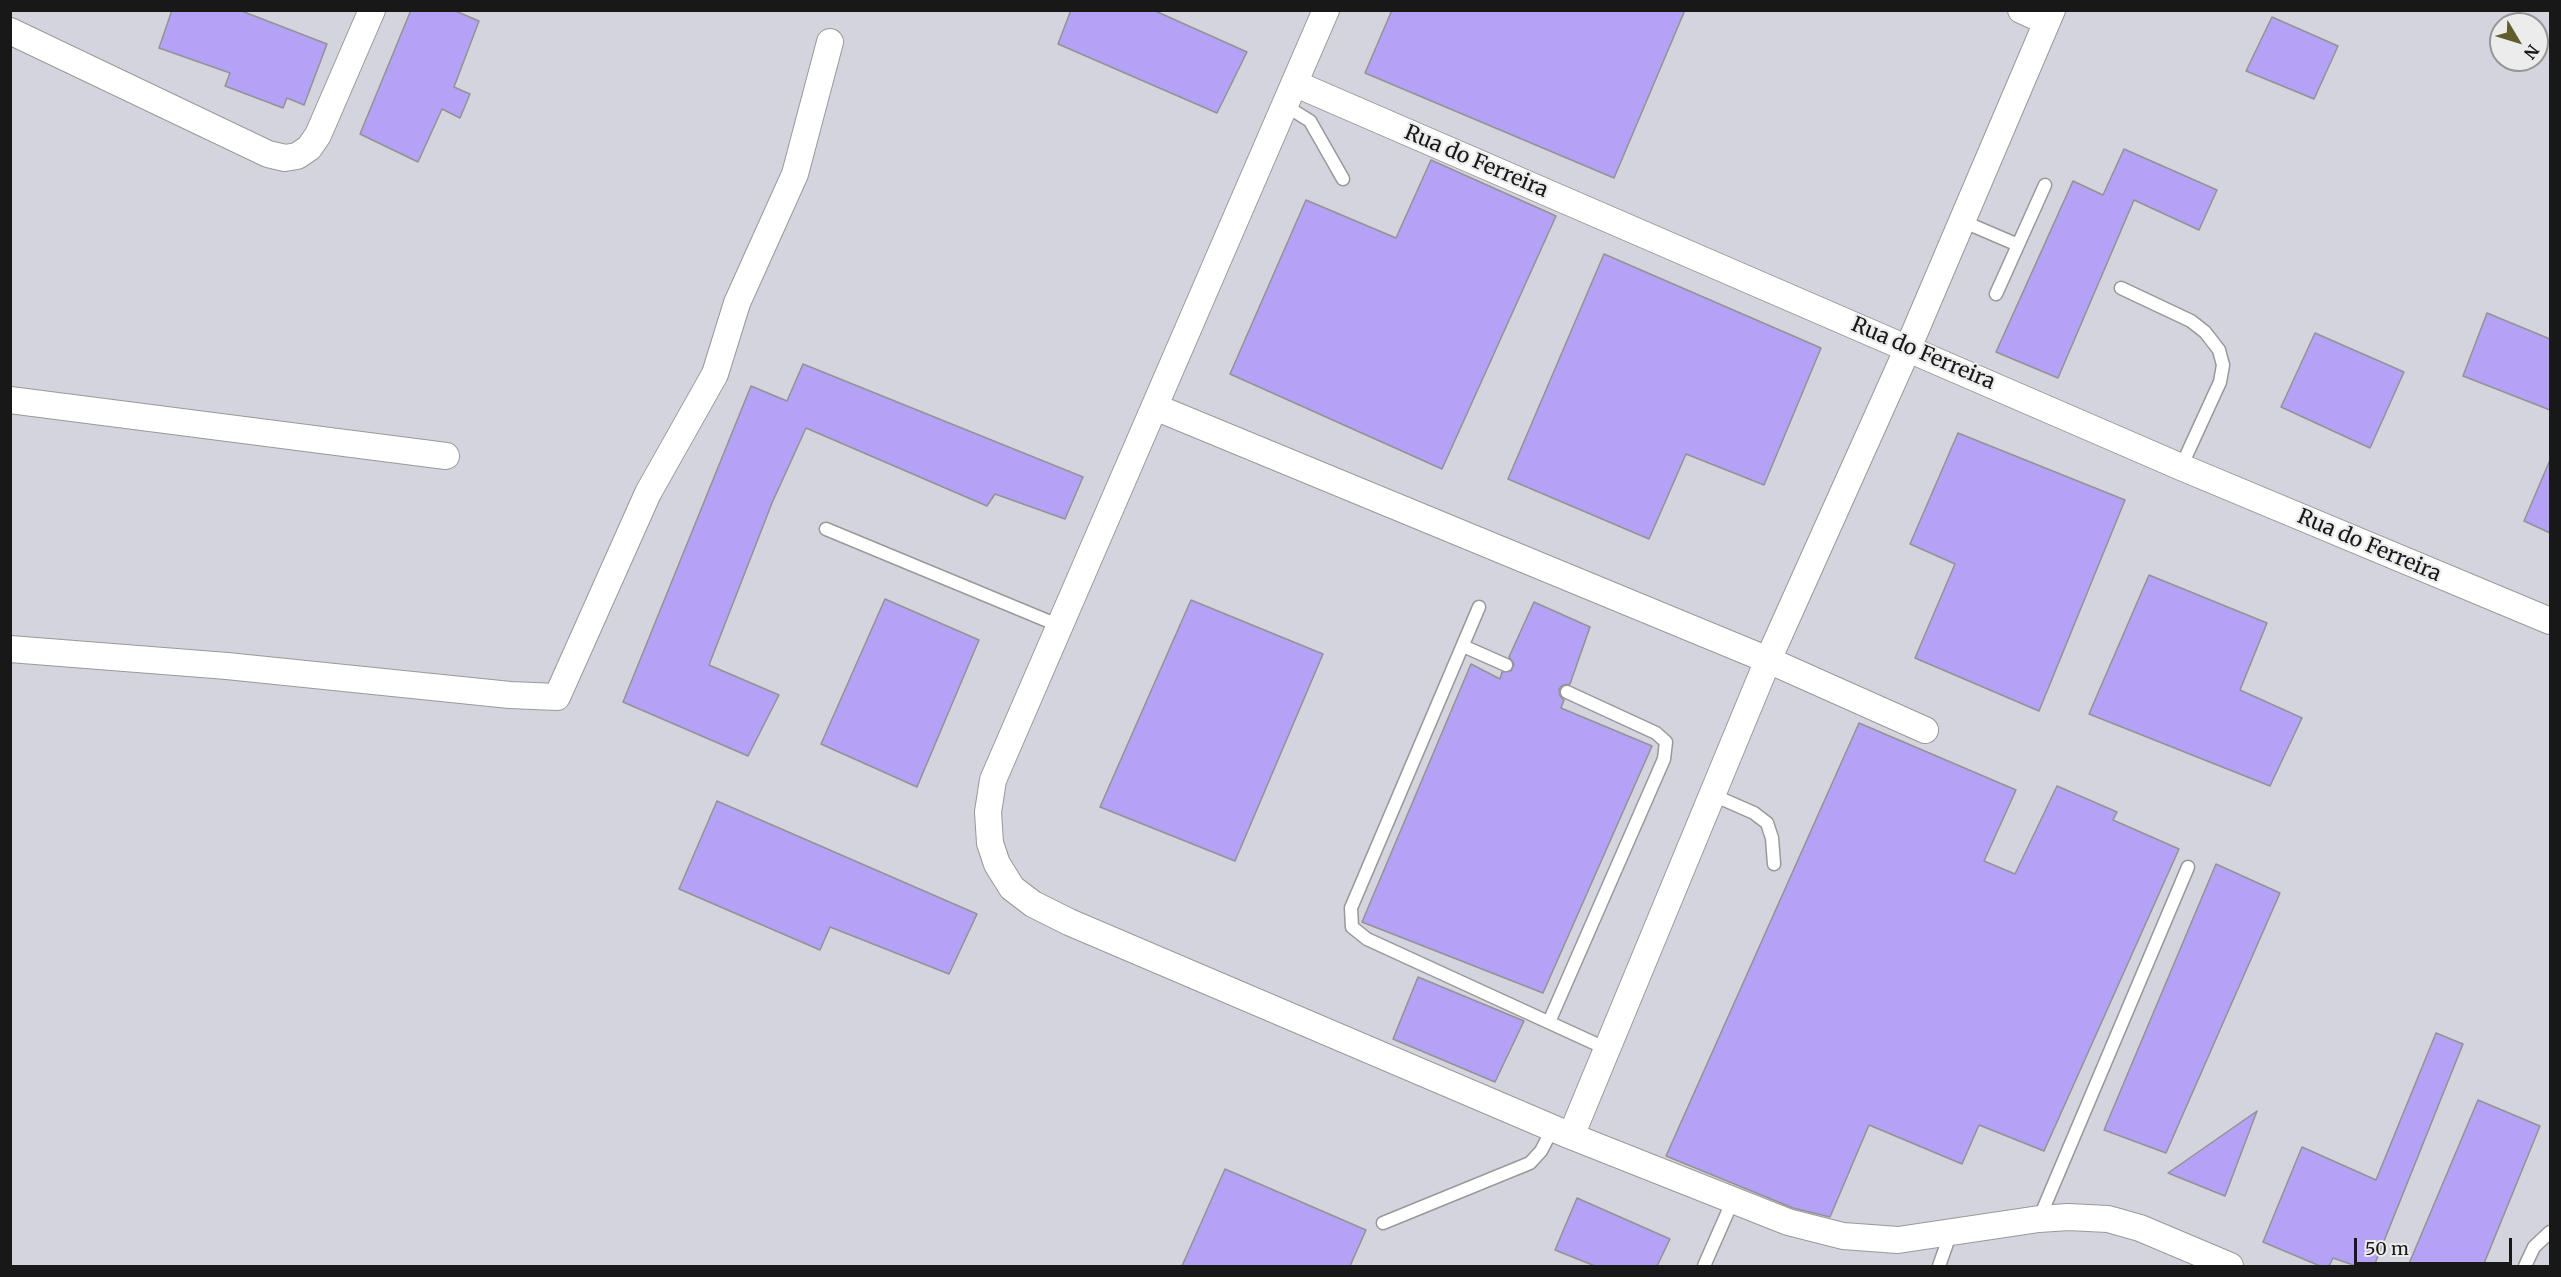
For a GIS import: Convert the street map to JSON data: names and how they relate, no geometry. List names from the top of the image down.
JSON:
{
  "streets": {
    "street": ["Rua do Ferreira"]
  },
  "scale_bar": "50 m",
  "north": "bottom right"
}
